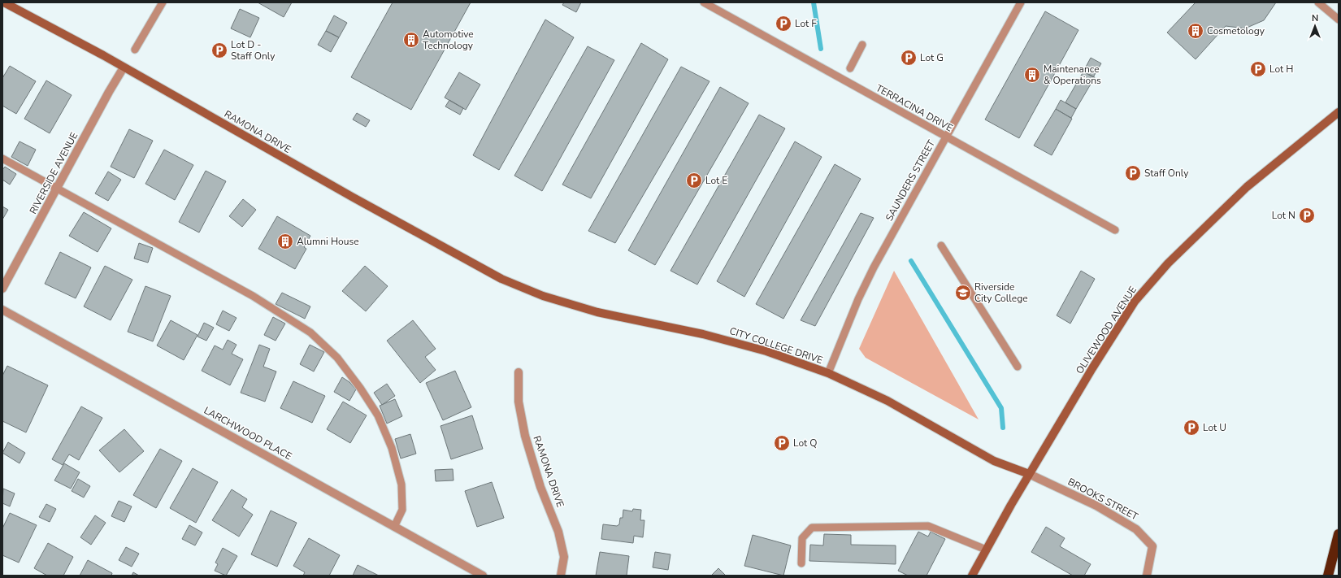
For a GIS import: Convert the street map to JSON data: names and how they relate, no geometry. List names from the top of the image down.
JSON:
{
  "streets": {
    "street": [
      "RAMONA DRIVE",
      "RIVERSIDE AVENUE",
      "OLIVEWOOD AVENUE",
      "CITY COLLEGE DRIVE",
      "LARCHWOOD PLACE",
      "BROOKS STREET"
    ],
    "lane": ["TERRACINA DRIVE", "SAUNDERS STREET"]
  },
  "crossings": [
    ["TERRACINA DRIVE", "SAUNDERS STREET"],
    ["RAMONA DRIVE", "RIVERSIDE AVENUE"],
    ["RAMONA DRIVE", "CITY COLLEGE DRIVE"],
    ["SAUNDERS STREET", "CITY COLLEGE DRIVE"],
    ["OLIVEWOOD AVENUE", "CITY COLLEGE DRIVE"],
    ["OLIVEWOOD AVENUE", "BROOKS STREET"],
    ["CITY COLLEGE DRIVE", "BROOKS STREET"]
  ],
  "places": {
    "parking": [
      "Lot F",
      "Lot D - Staff Only",
      "Lot G",
      "Lot H",
      "Staff Only",
      "Lot E",
      "Lot N",
      "Lot U",
      "Lot Q"
    ],
    "building": [
      "Cosmetology",
      "Automotive Technology",
      "Maintenance & Operations",
      "Alumni House"
    ],
    "school or university": ["Riverside City College"]
  },
  "north": "top"
}
